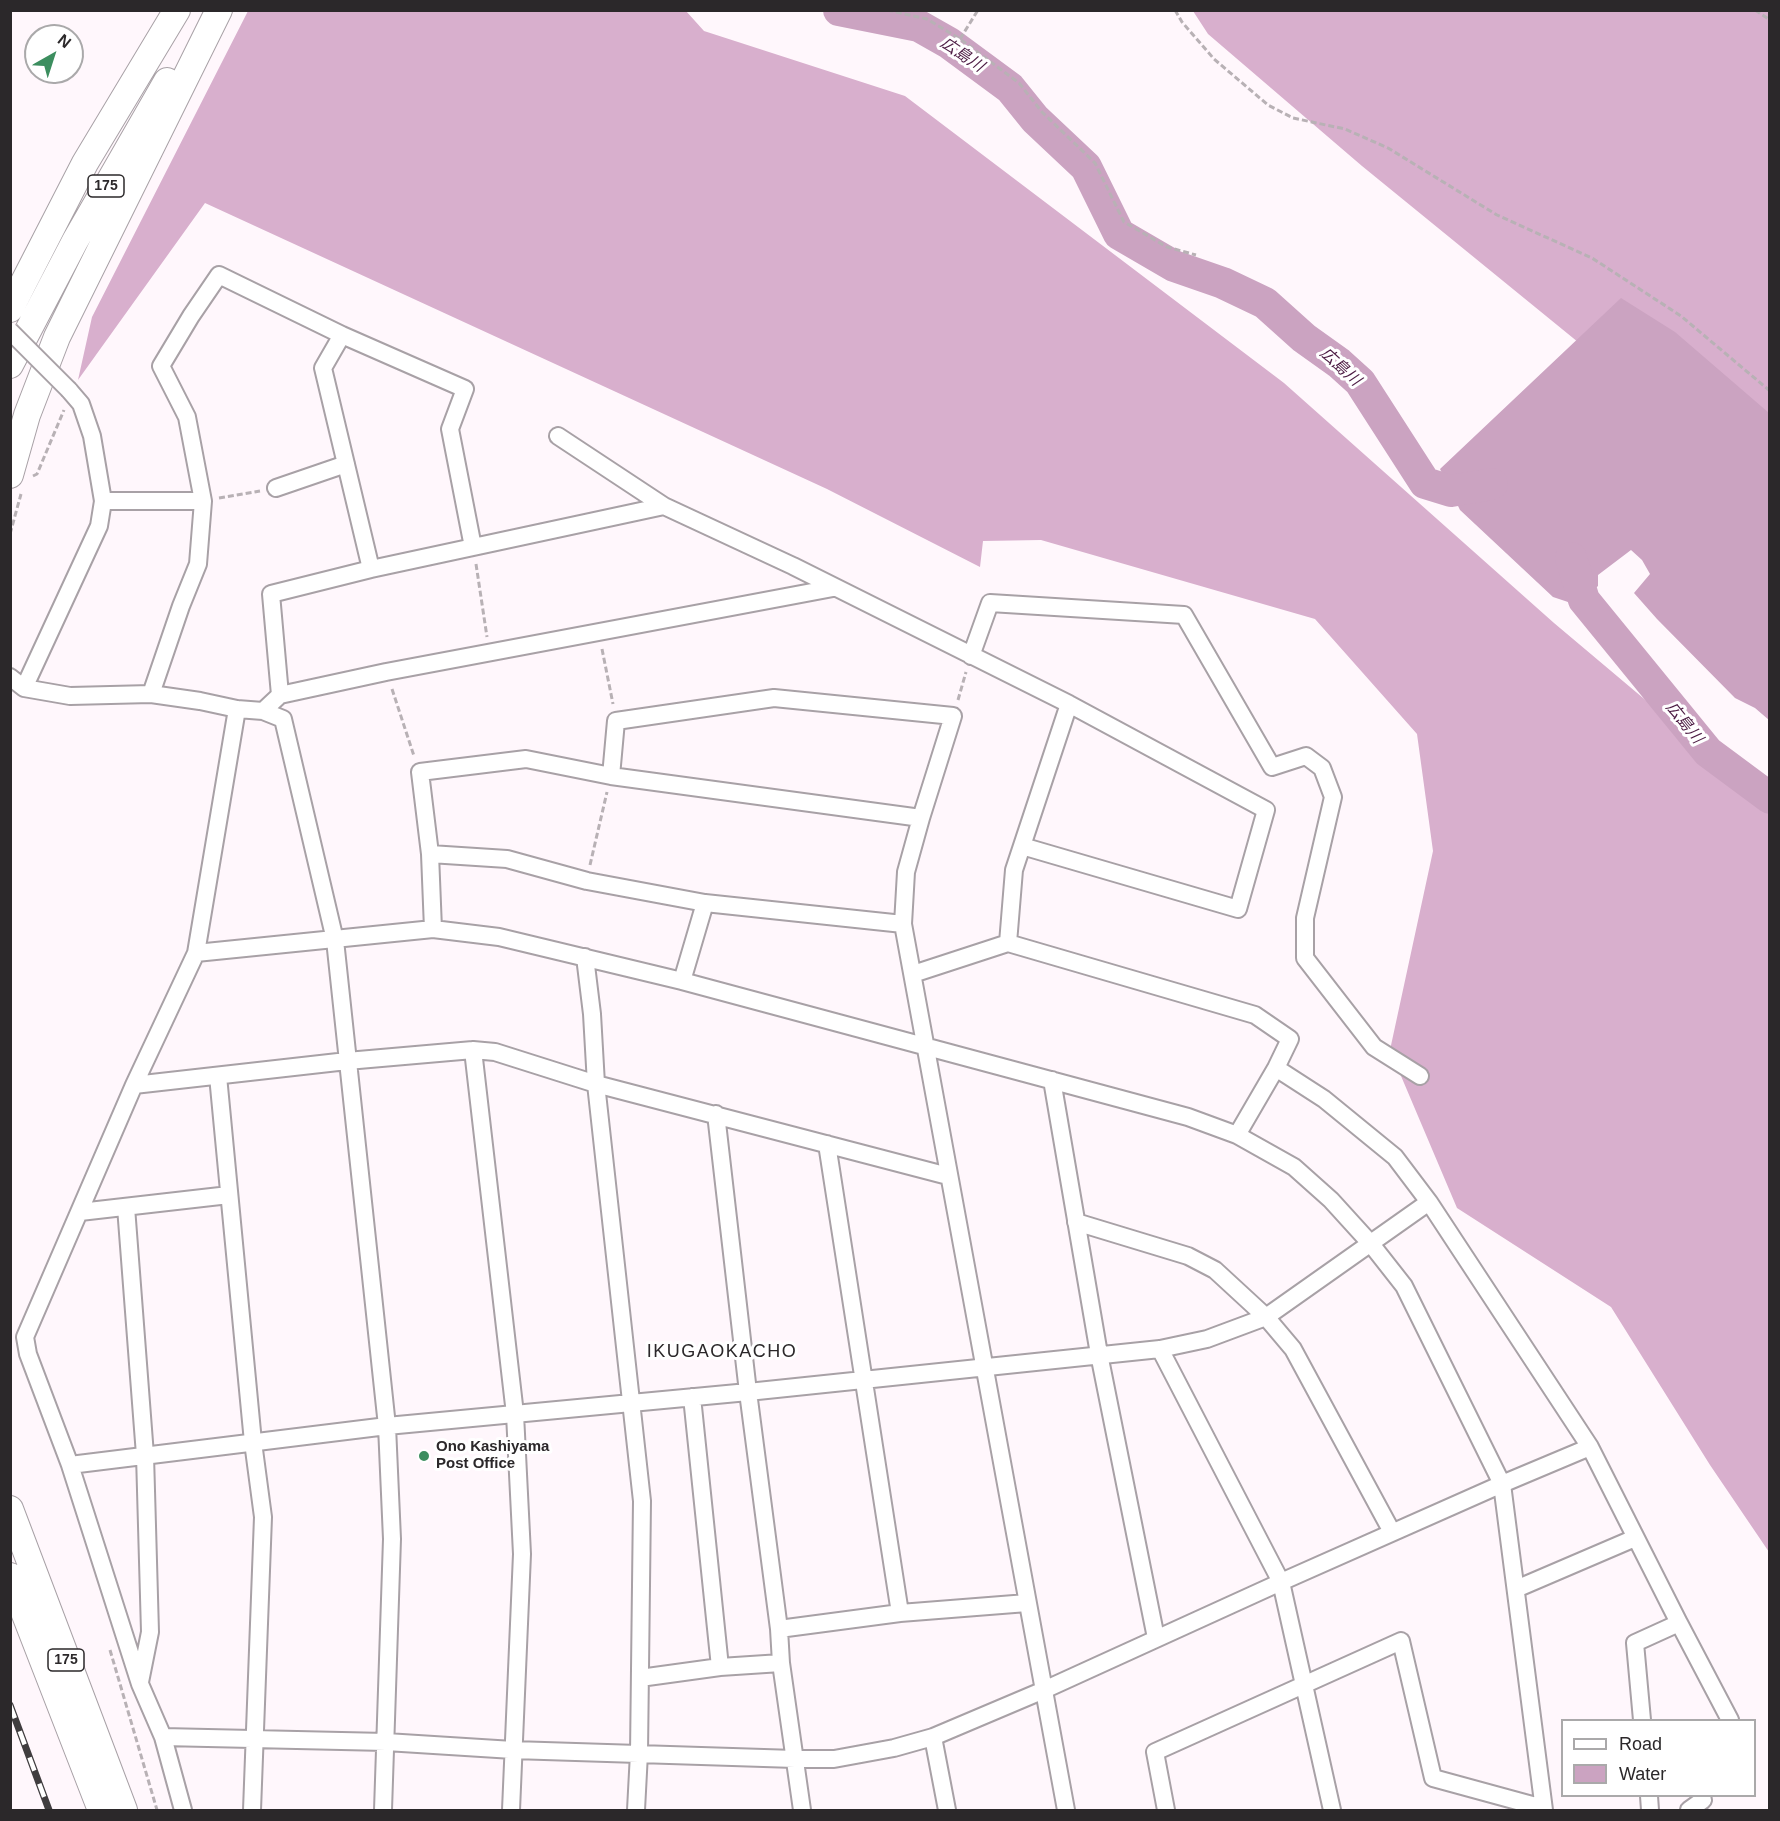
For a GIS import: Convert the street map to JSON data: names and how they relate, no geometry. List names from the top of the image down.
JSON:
{
  "streets": {
    "highway": ["175"]
  },
  "districts": ["IKUGAOKACHO"],
  "water": ["広島川"],
  "places": ["Ono Kashiyama Post Office"],
  "legend": ["Road", "Water"],
  "north": "top right"
}
